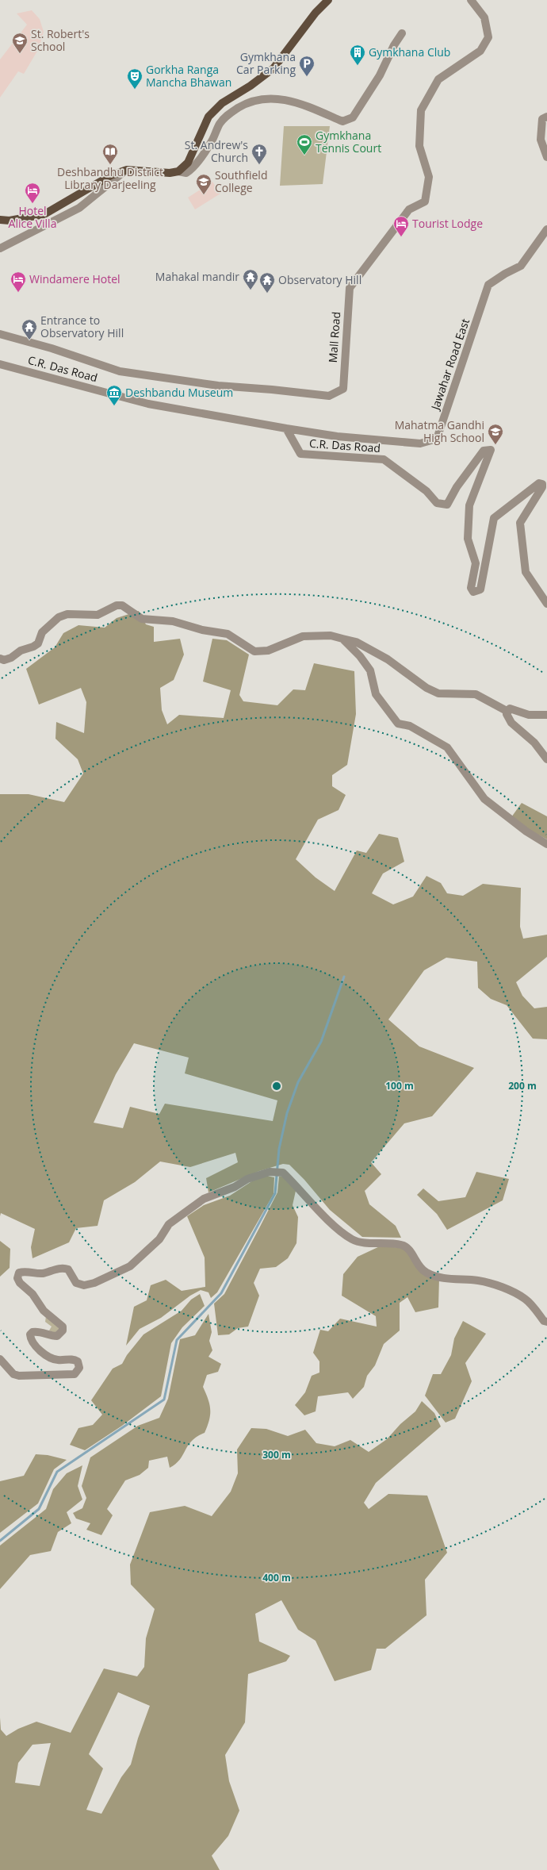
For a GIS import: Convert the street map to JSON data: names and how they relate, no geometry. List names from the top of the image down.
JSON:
{
  "streets": {
    "street": ["Mall Road", "Jawahar Road East", "C.R. Das Road"]
  },
  "crossings": [
    ["Jawahar Road East", "C.R. Das Road"]
  ],
  "places": {
    "school or university": ["St. Robert's School", "Southfield College", "Mahatma Gandhi High School"],
    "building": ["Gymkhana Club"],
    "parking": ["Gymkhana Car Parking"],
    "theatre": ["Gorkha Ranga Mancha Bhawan"],
    "sports": ["Gymkhana Tennis Court"],
    "library": ["Deshbandhu District Library Darjeeling"],
    "church": ["St. Andrew's Church"],
    "hotel": ["Hotel Alice Villa", "Tourist Lodge", "Windamere Hotel"],
    "temple": ["Mahakal mandir", "Observatory Hill", "Entrance to Observatory Hill"],
    "museum": ["Deshbandu Museum"]
  },
  "rings": [
    "100 m",
    "200 m",
    "300 m",
    "400 m"
  ]
}
